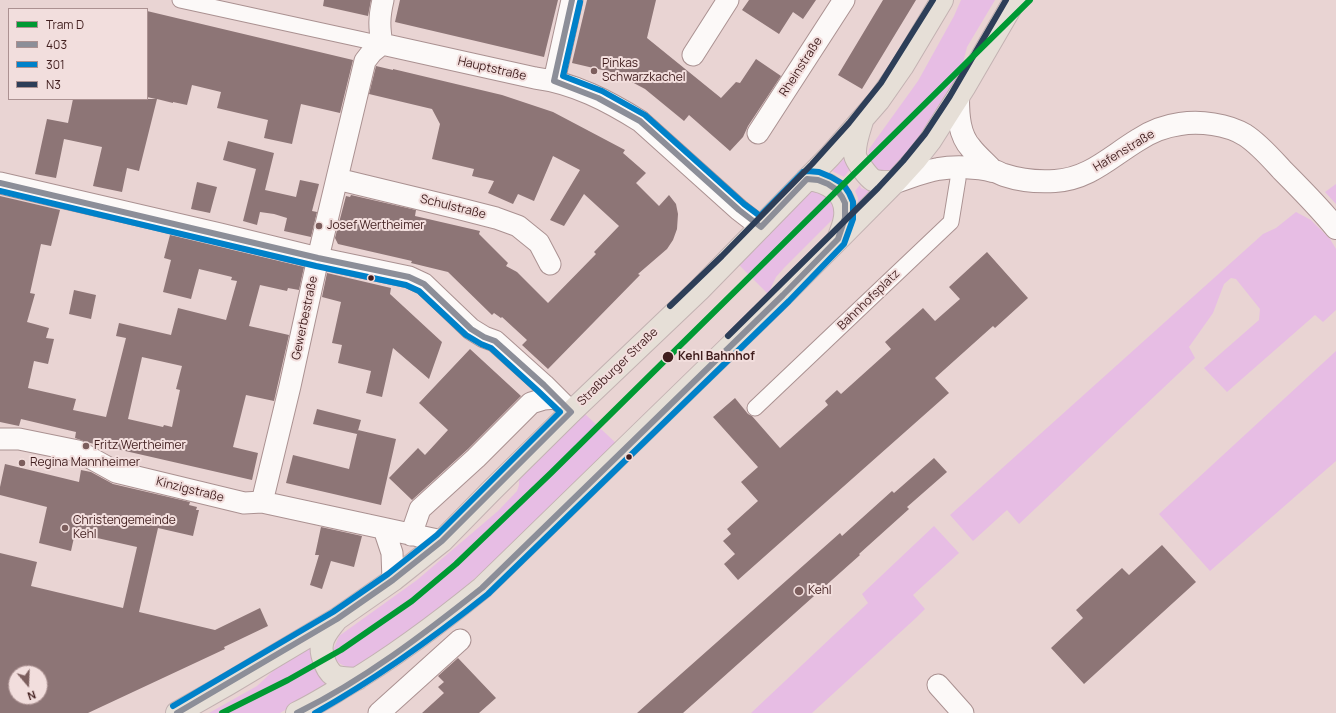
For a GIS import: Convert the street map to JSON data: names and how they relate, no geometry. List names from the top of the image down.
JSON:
{
  "streets": {
    "main road": ["Hafenstraße", "Straßburger Straße"],
    "street": [
      "Rheinstraße",
      "Hauptstraße",
      "Schulstraße",
      "Bahnhofsplatz",
      "Gewerbestraße",
      "Kinzigstraße"
    ]
  },
  "crossings": [
    ["Hauptstraße", "Gewerbestraße"],
    ["Hauptstraße", "Straßburger Straße"],
    ["Hafenstraße", "Straßburger Straße"],
    ["Schulstraße", "Gewerbestraße"],
    ["Gewerbestraße", "Kinzigstraße"],
    ["Straßburger Straße", "Kinzigstraße"]
  ],
  "places": [
    "Pinkas Schwarzkachel",
    "Josef Wertheimer",
    "Kehl Bahnhof",
    "Fritz Wertheimer",
    "Regina Mannheimer",
    "Christengemeinde Kehl",
    "Kehl"
  ],
  "lines": [
    "tram line D",
    "transit line 403",
    "transit line N3",
    "transit line 301"
  ],
  "legend": [
    "Tram D",
    "403",
    "301",
    "N3"
  ],
  "north": "bottom"
}
